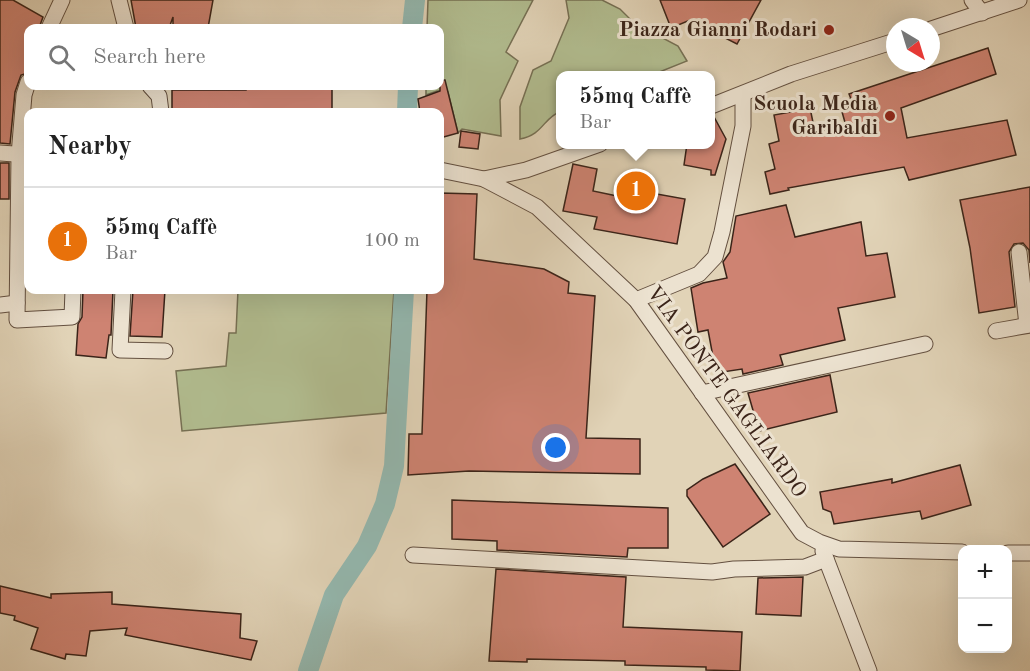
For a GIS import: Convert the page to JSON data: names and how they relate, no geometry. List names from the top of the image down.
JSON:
{
  "streets": {
    "street": ["VIA PONTE GAGLIARDO"]
  },
  "places": ["Piazza Gianni Rodari", "Scuola Media Garibaldi"],
  "north": "bottom right",
  "page": {
    "search": "Search here",
    "popup": ["55mq Caffè", "Bar"],
    "heading": "Nearby",
    "pins": "1",
    "list": [
      {
        "mark": "1",
        "name": "55mq Caffè",
        "note": "Bar",
        "value": "100 m"
      }
    ],
    "map_buttons": ["+", "−"]
  }
}
